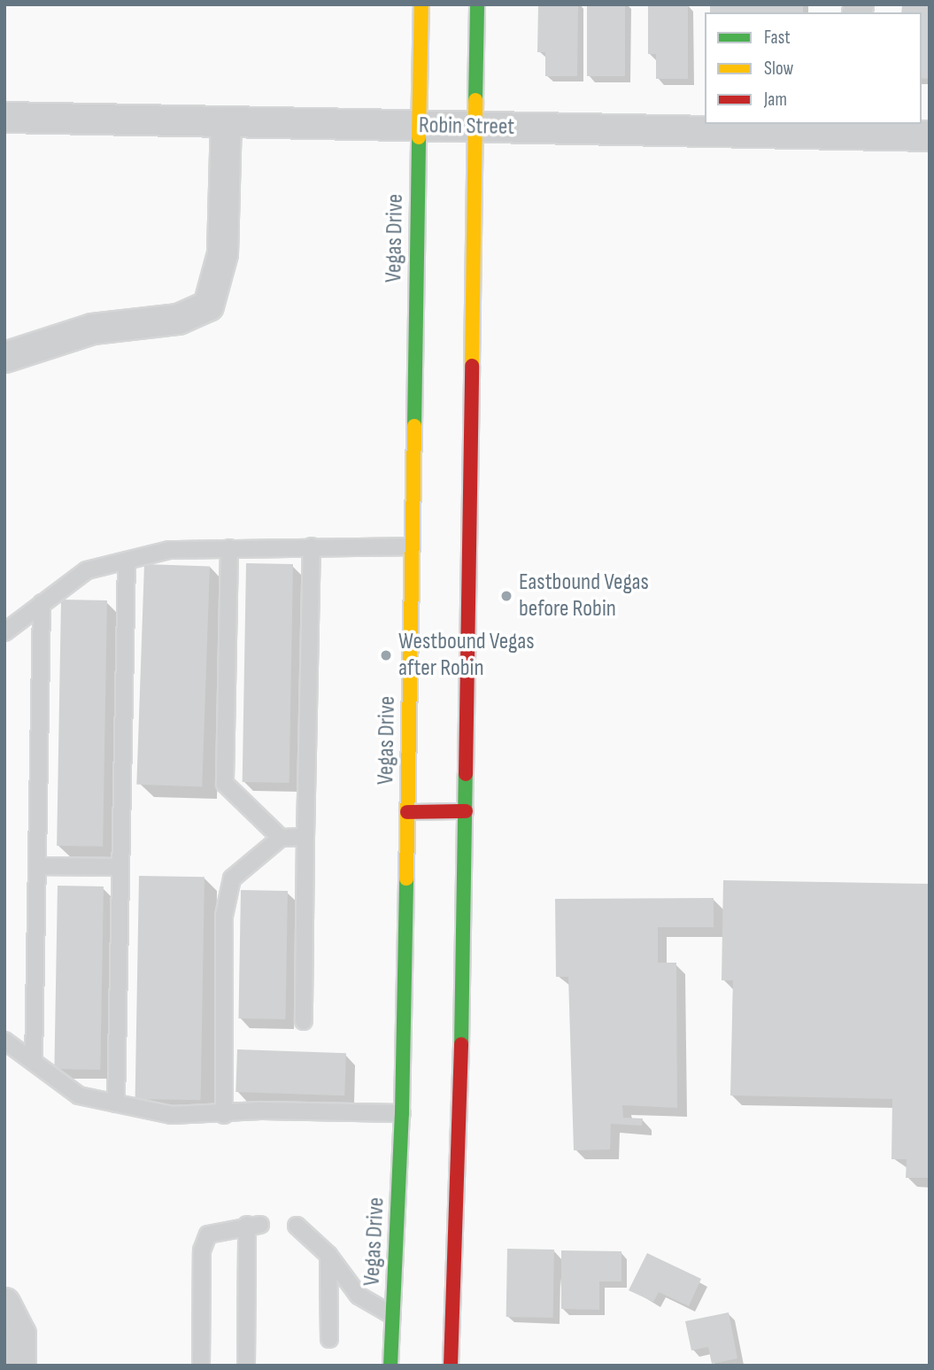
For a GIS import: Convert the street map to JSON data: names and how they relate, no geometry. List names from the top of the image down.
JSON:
{
  "streets": {
    "main road": ["Vegas Drive"],
    "street": ["Robin Street"]
  },
  "crossings": [
    ["Robin Street", "Vegas Drive"]
  ],
  "places": ["Eastbound Vegas before Robin", "Westbound Vegas after Robin"],
  "legend": ["Fast", "Slow", "Jam"]
}
